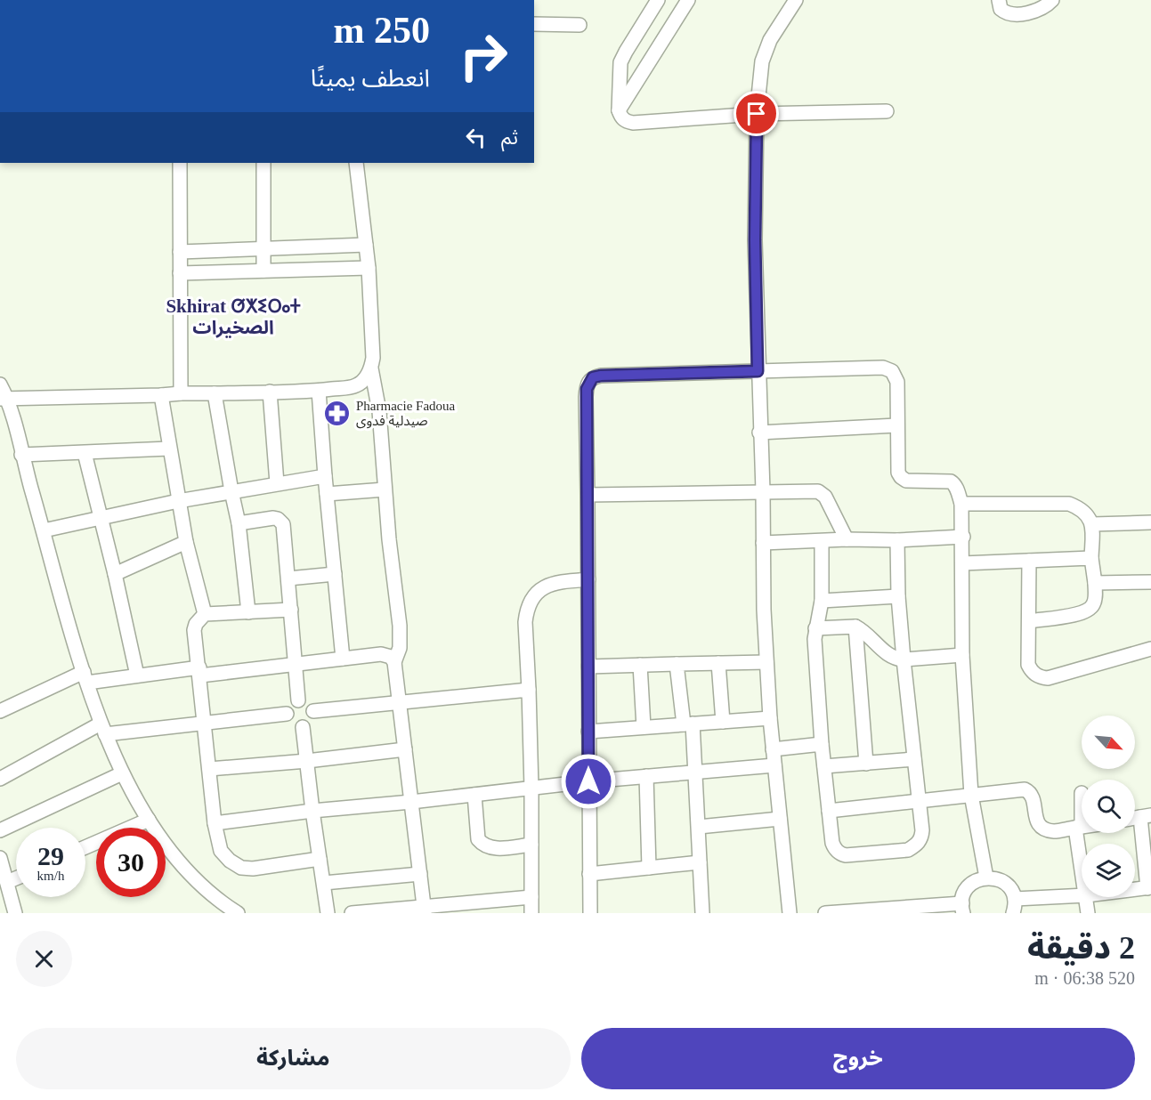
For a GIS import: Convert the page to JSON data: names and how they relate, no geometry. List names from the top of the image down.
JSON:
{
  "districts": ["Skhirat ⵚⵅⵉⵔⴰⵜ الصخيرات"],
  "places": {
    "pharmacy": ["Pharmacie Fadoua صيدلية فدوى"]
  },
  "north": "bottom right",
  "page": {
    "turn": ["250 m", "انعطف يمينًا"],
    "then": "ثم",
    "speed": "29 km/h",
    "limit": "30",
    "heading": ["2 دقيقة", "520 m · 06:38"],
    "buttons": ["خروج", "مشاركة"]
  }
}
